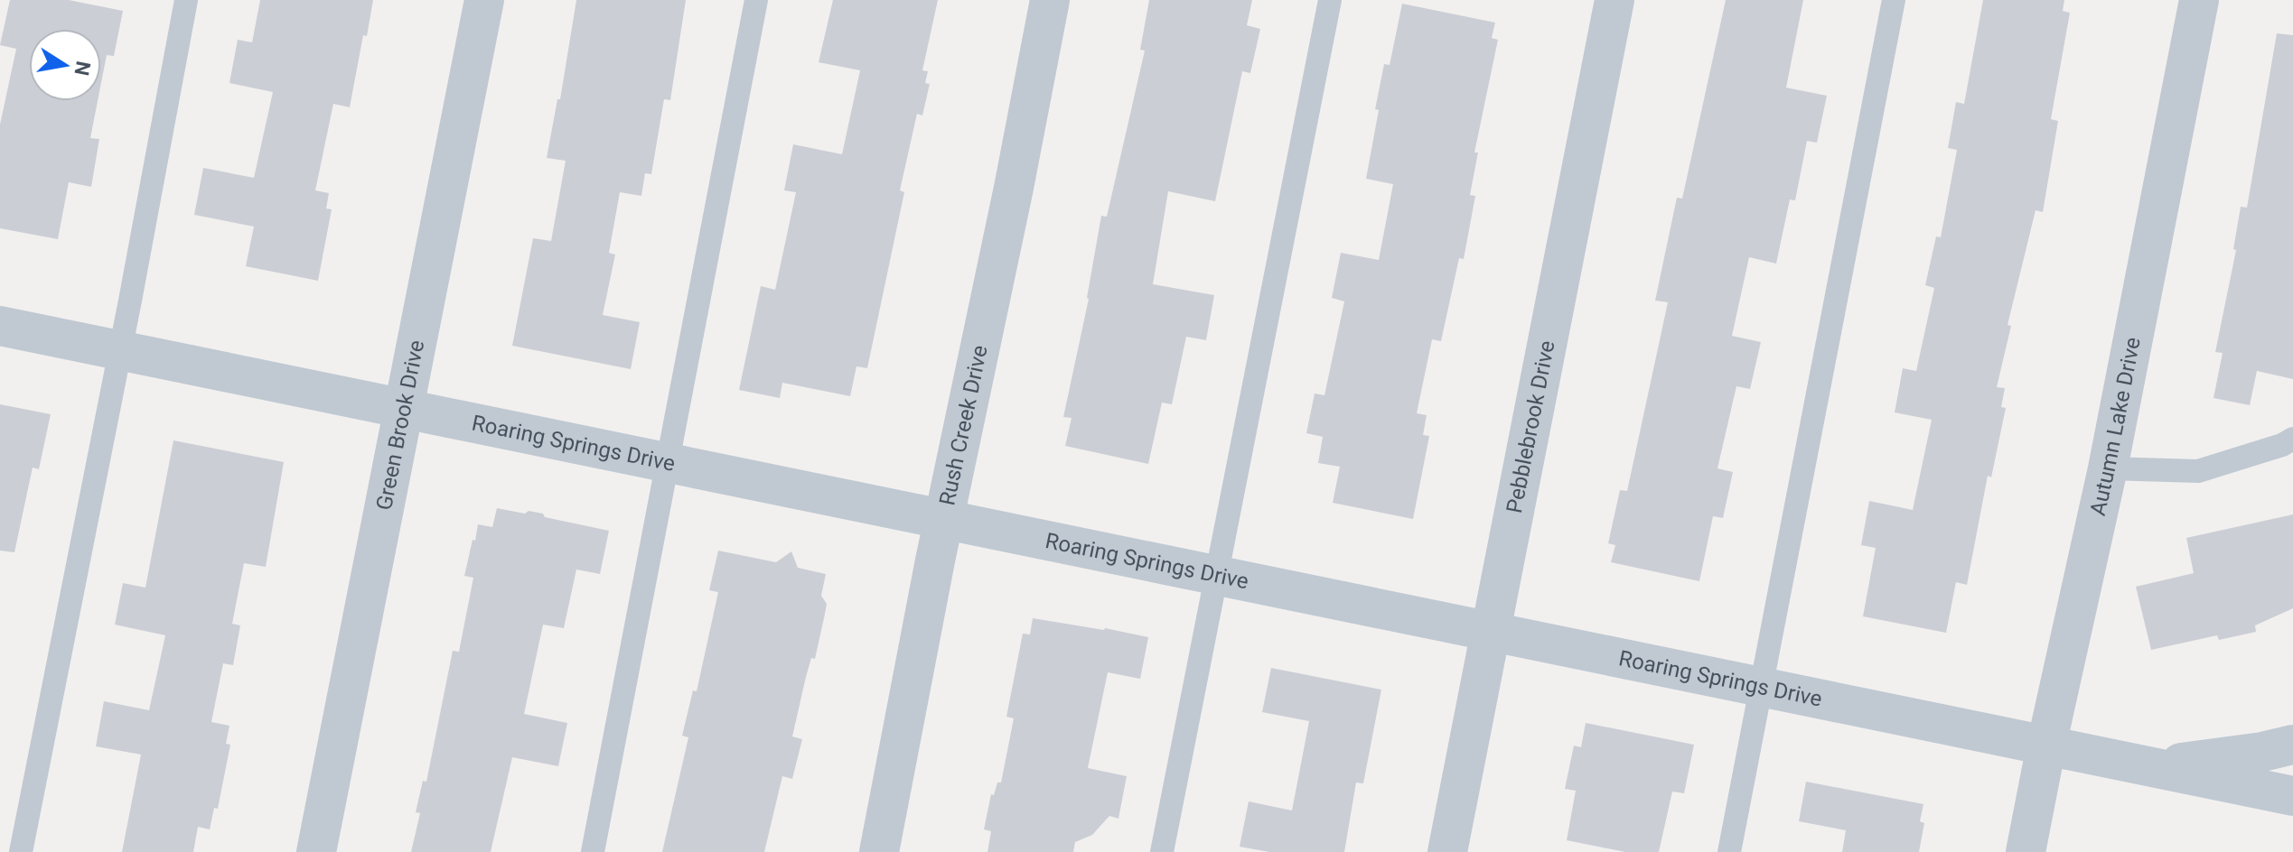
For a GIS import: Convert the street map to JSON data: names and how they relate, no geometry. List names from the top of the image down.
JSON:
{
  "streets": {
    "street": [
      "Green Brook Drive",
      "Rush Creek Drive",
      "Pebblebrook Drive",
      "Autumn Lake Drive",
      "Roaring Springs Drive"
    ]
  },
  "crossings": [
    ["Green Brook Drive", "Roaring Springs Drive"],
    ["Rush Creek Drive", "Roaring Springs Drive"],
    ["Pebblebrook Drive", "Roaring Springs Drive"],
    ["Autumn Lake Drive", "Roaring Springs Drive"]
  ],
  "north": "right"
}
